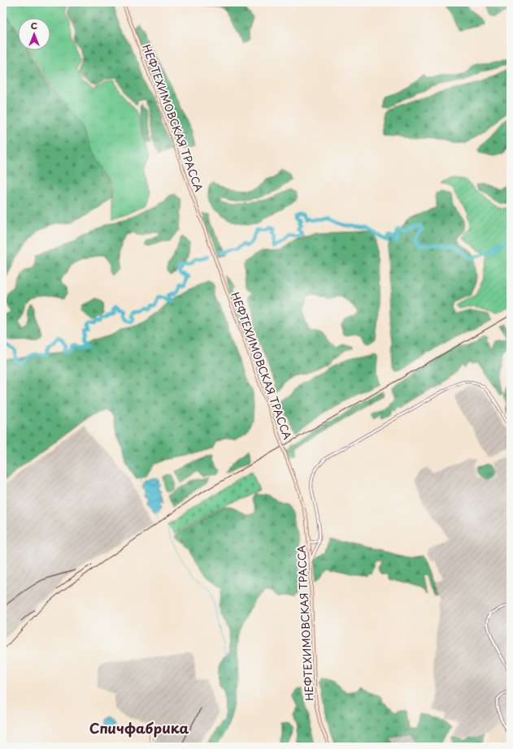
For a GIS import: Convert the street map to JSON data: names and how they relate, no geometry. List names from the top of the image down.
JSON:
{
  "streets": {
    "main road": ["НЕФТЕХИМОВСКАЯ ТРАССА"]
  },
  "districts": ["Спичфабрика"],
  "north": "top"
}
